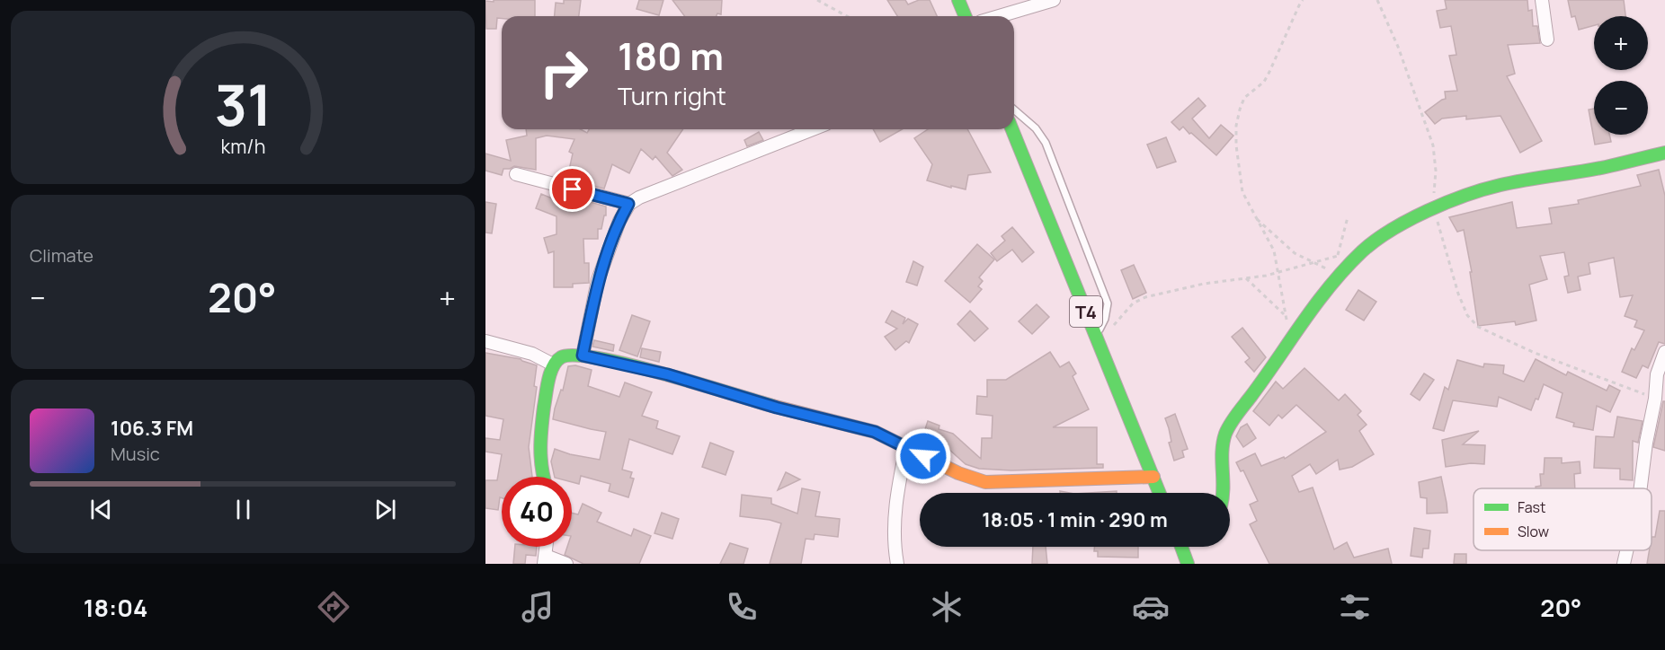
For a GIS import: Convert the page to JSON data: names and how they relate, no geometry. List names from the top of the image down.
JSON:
{
  "streets": {
    "main road": ["T4"]
  },
  "legend": ["Fast", "Slow"],
  "page": {
    "map_buttons": ["+", "−"],
    "turn": ["180 m", "Turn right"],
    "tile": "Climate",
    "heat": ["−", "20°", "+"],
    "song": ["106.3 FM", "Music"],
    "limit": "40",
    "trip": "18:05 · 1 min · 290 m",
    "tabs": ["18:04", "20°"],
    "gauge": ["31", "km/h"]
  }
}
